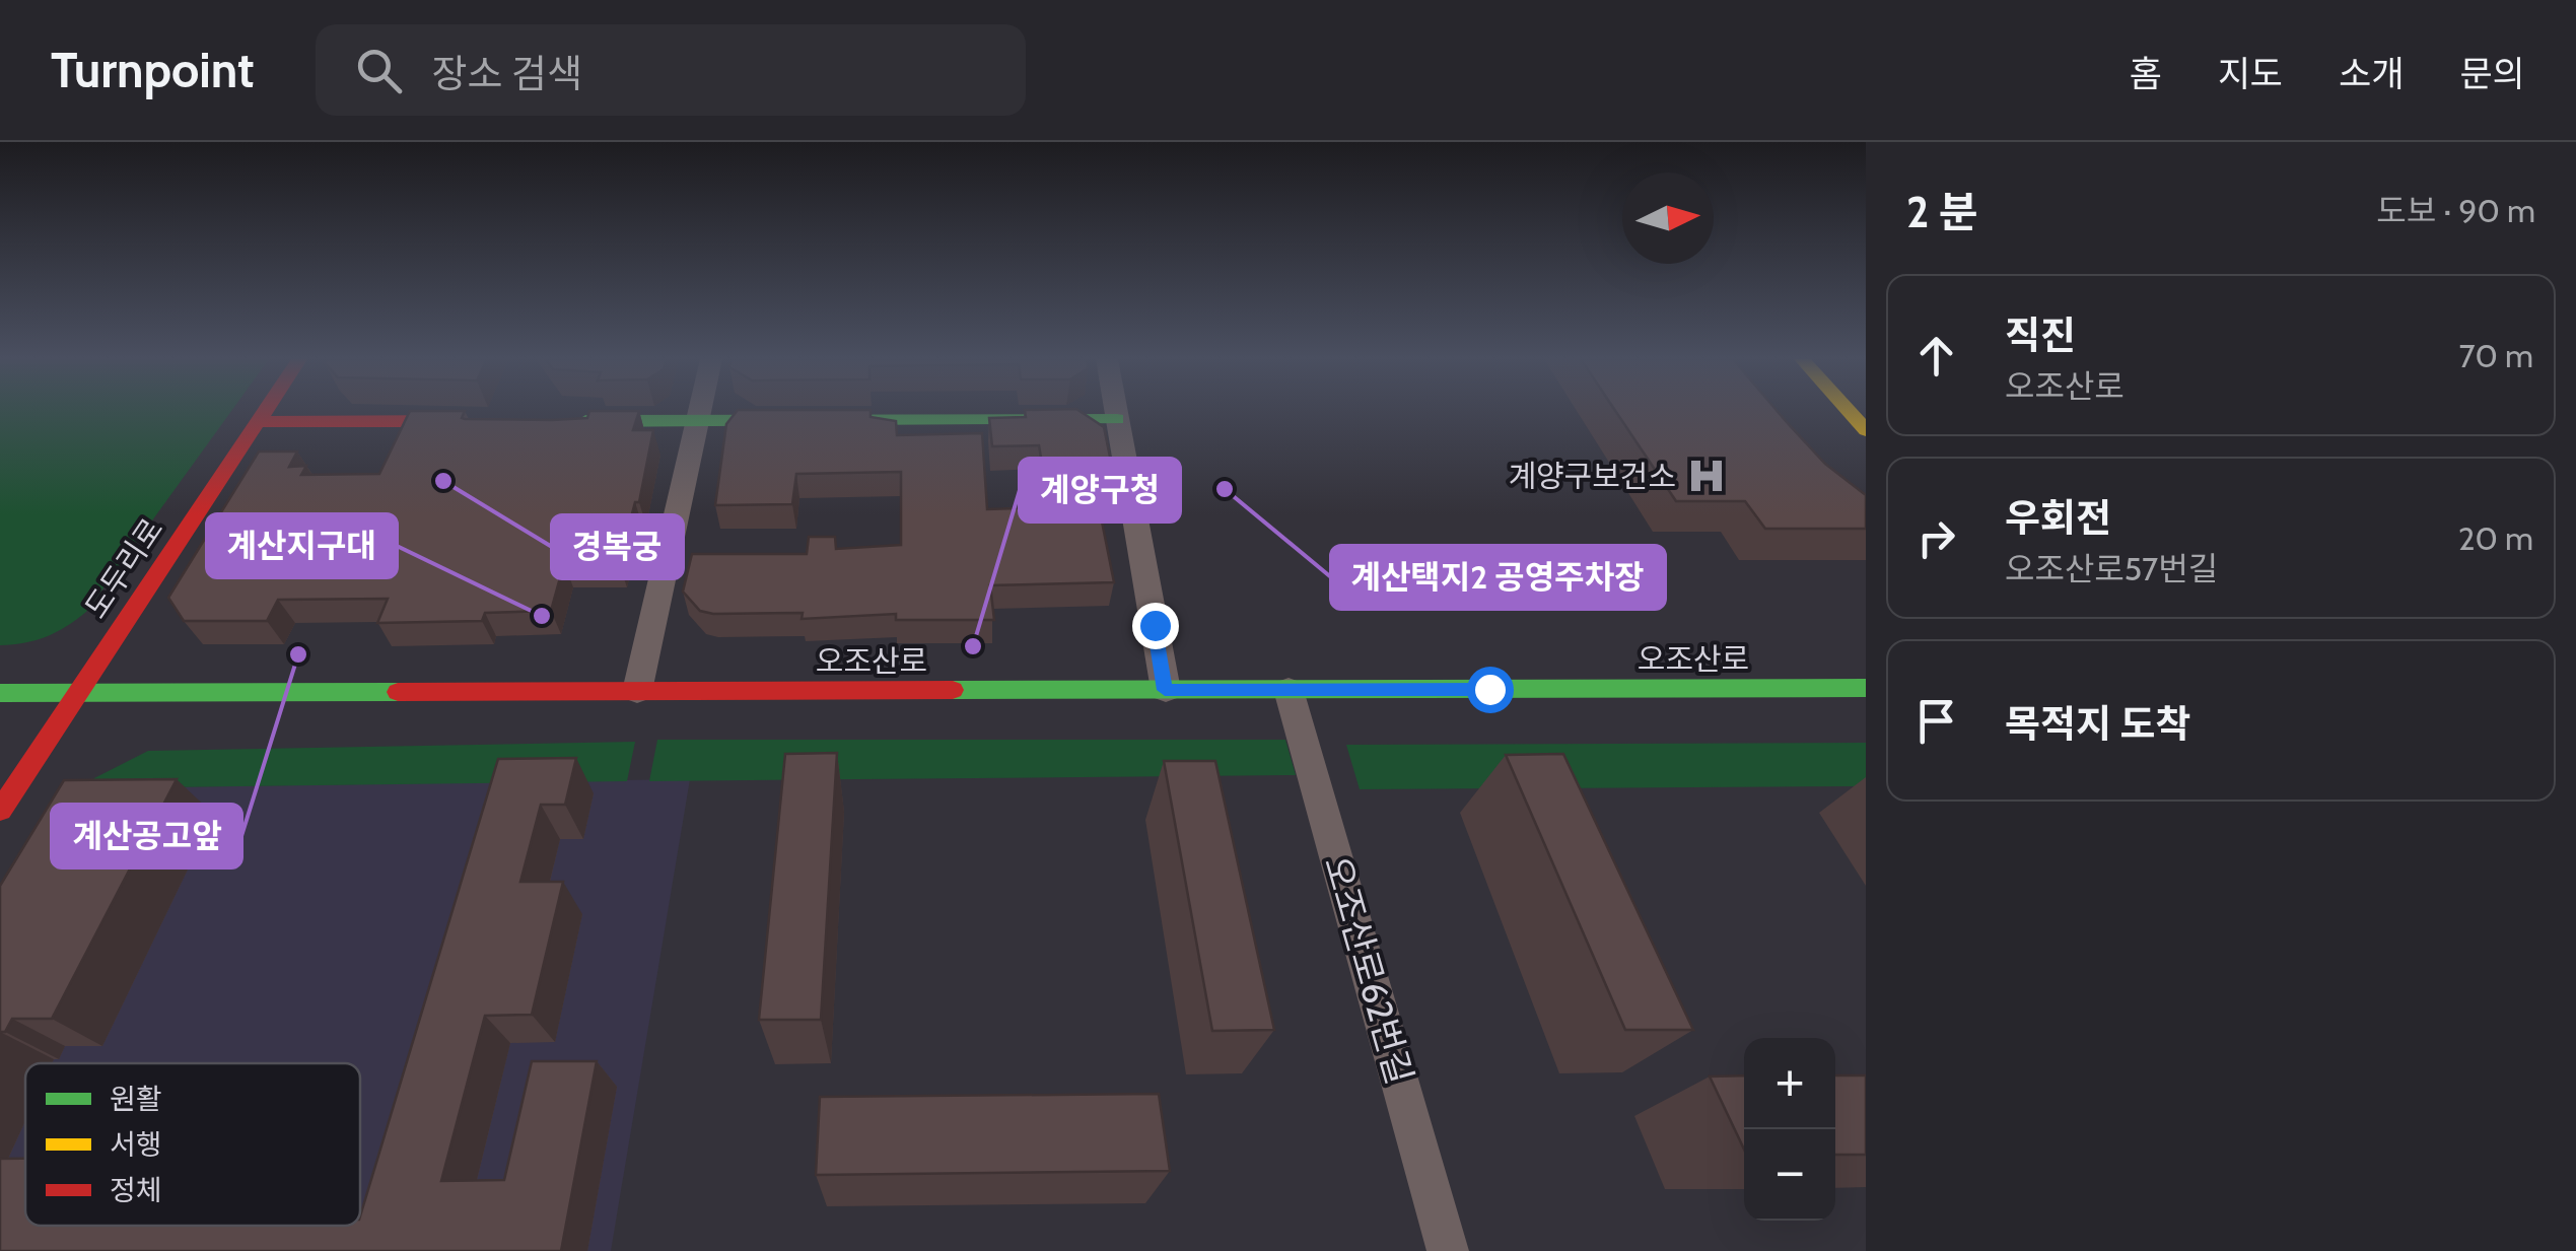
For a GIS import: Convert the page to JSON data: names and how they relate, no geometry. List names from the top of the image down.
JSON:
{
  "streets": {
    "street": ["도두리로", "오조산로", "오조산로62번길"]
  },
  "crossings": [
    ["도두리로", "오조산로"],
    ["오조산로", "오조산로62번길"]
  ],
  "places": {
    "hospital": ["계양구보건소"],
    "other": [
      "경복궁",
      "계산택지2 공영주차장",
      "계산지구대",
      "계양구청",
      "계산공고앞"
    ]
  },
  "legend": ["원활", "서행", "정체"],
  "north": "right",
  "page": {
    "header": "Turnpoint",
    "search": "장소 검색",
    "nav": [
      "홈",
      "지도",
      "소개",
      "문의"
    ],
    "heading": ["2 분", "도보 · 90 m"],
    "list": [
      ["직진", "오조산로", "70 m"],
      ["우회전", "오조산로57번길", "20 m"],
      "목적지 도착"
    ],
    "map_buttons": ["+", "−"]
  }
}
